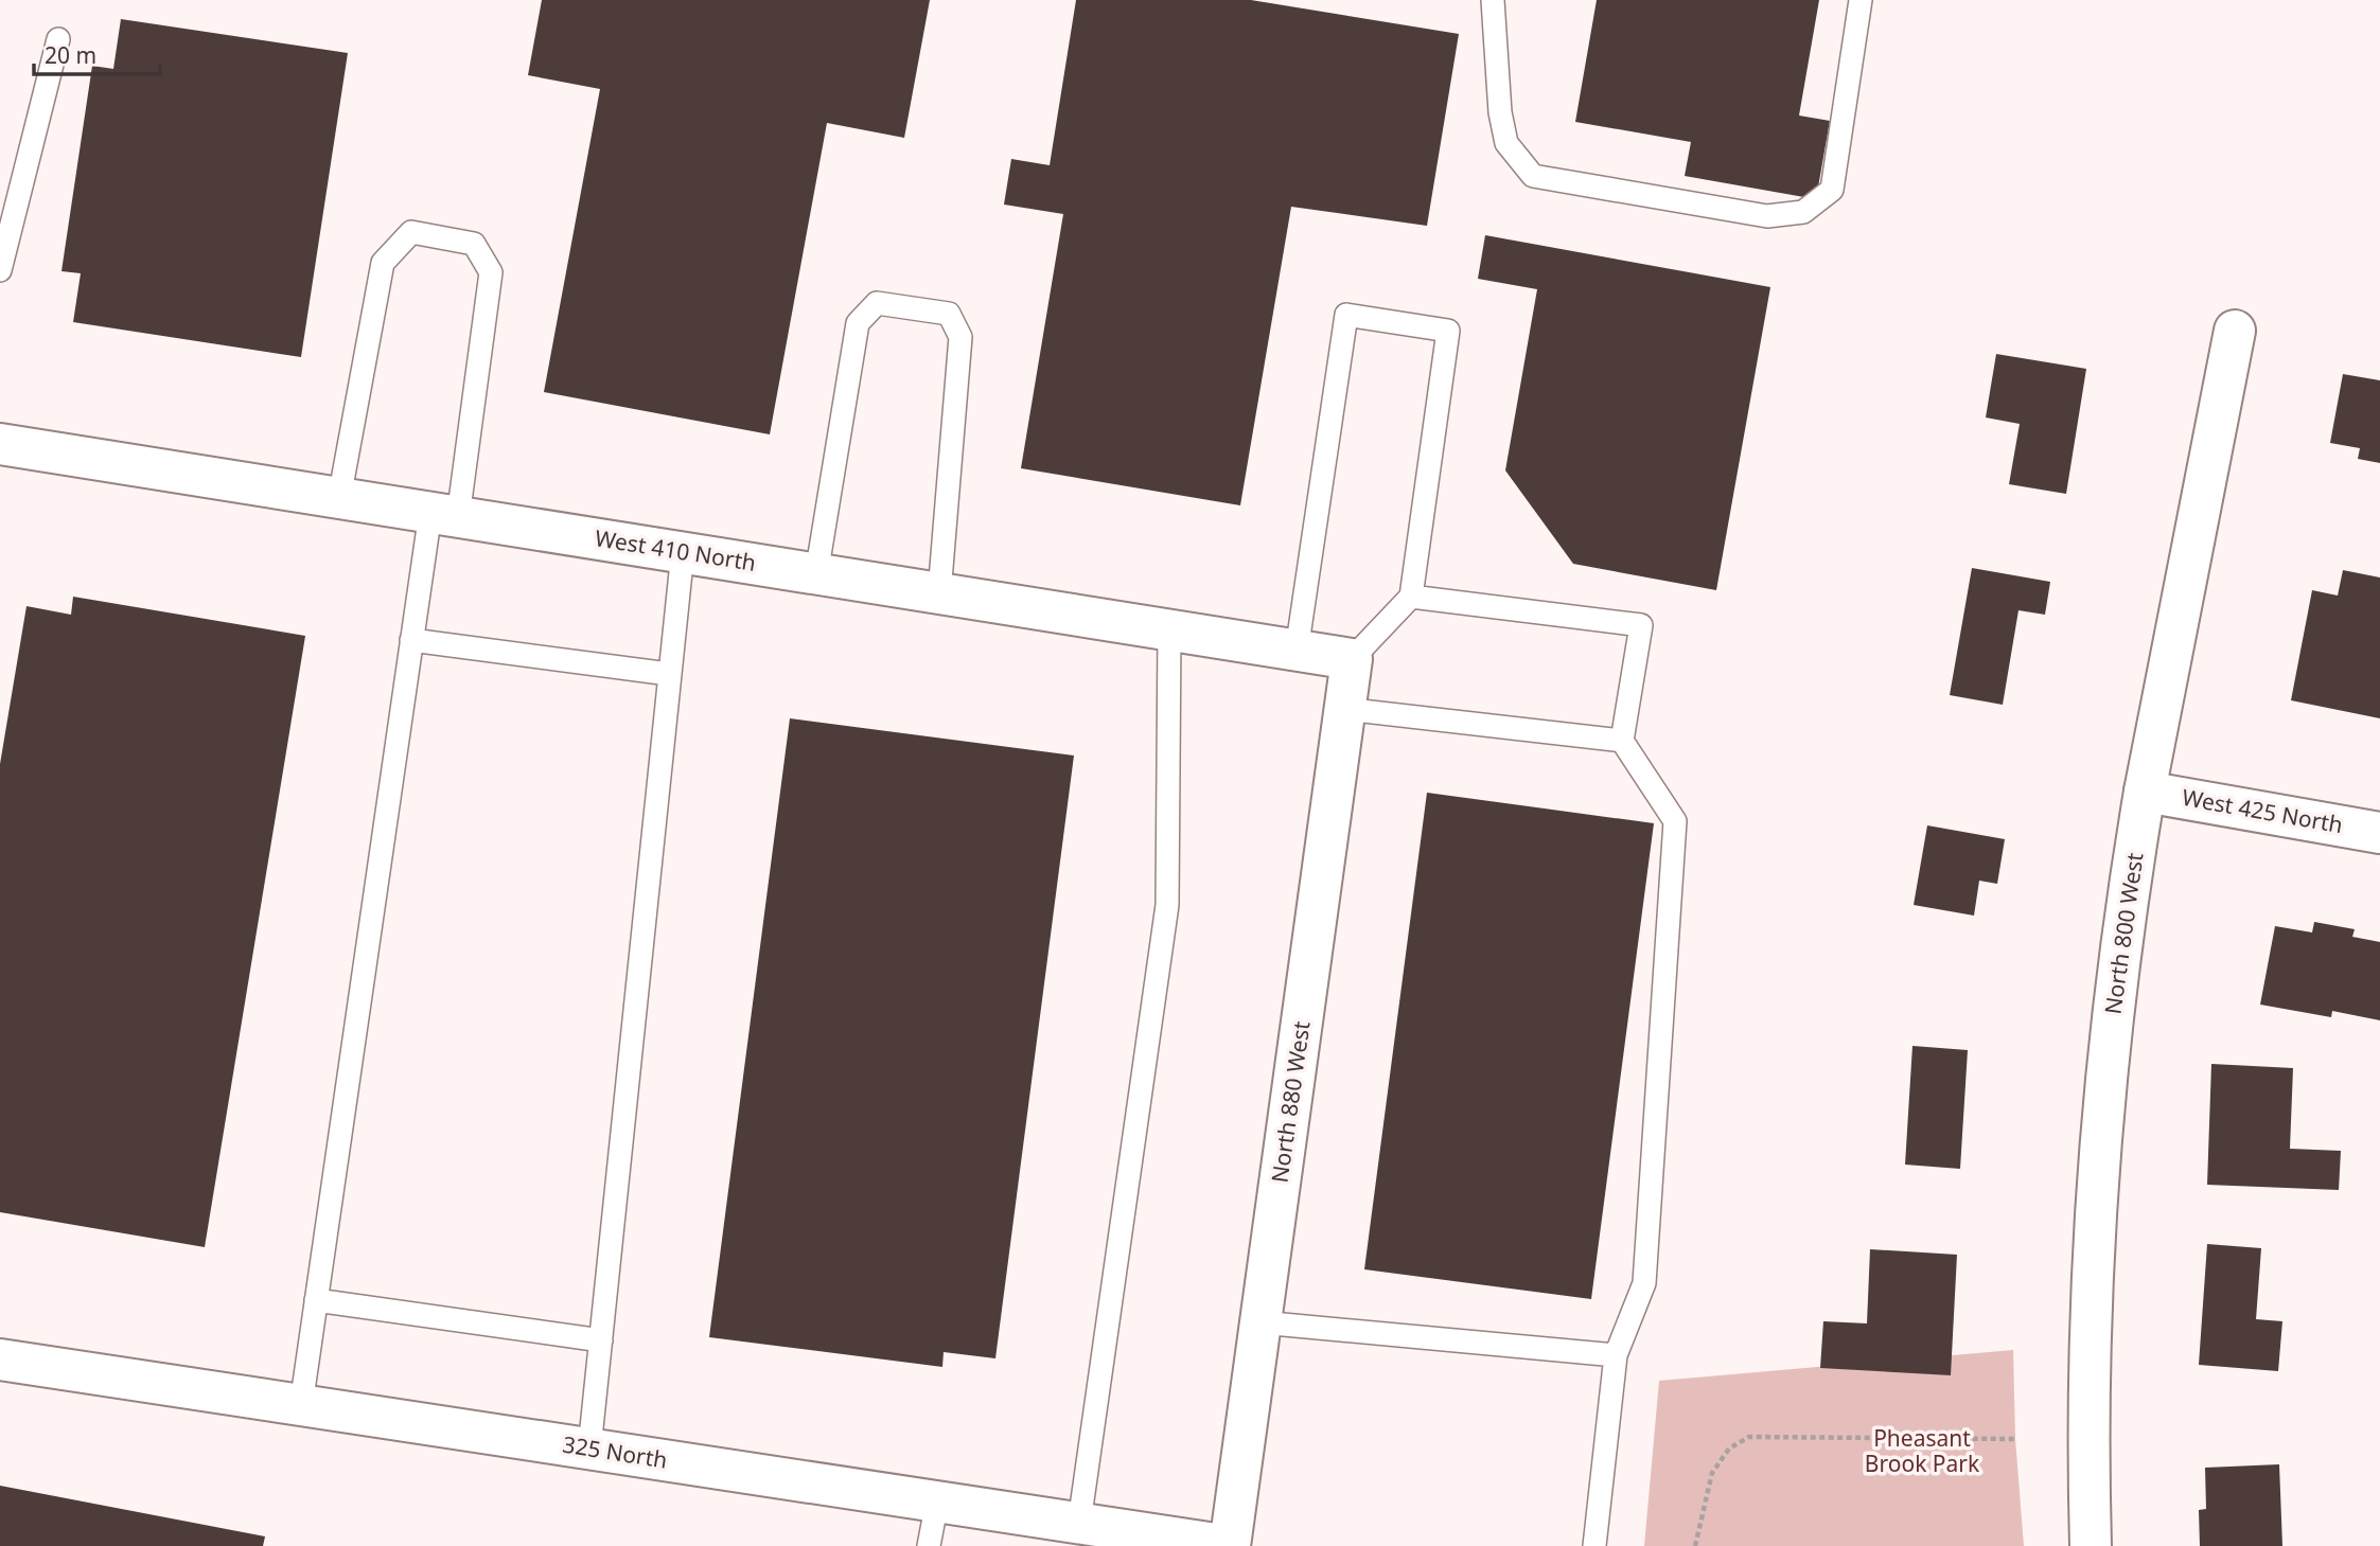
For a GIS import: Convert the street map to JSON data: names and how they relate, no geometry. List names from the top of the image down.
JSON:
{
  "streets": {
    "street": [
      "West 410 North",
      "West 425 North",
      "North 800 West",
      "North 880 West",
      "325 North"
    ]
  },
  "crossings": [
    ["West 410 North", "North 880 West"],
    ["West 425 North", "North 800 West"],
    ["North 880 West", "325 North"]
  ],
  "parks": ["Pheasant Brook Park"],
  "scale_bar": "20 m"
}
